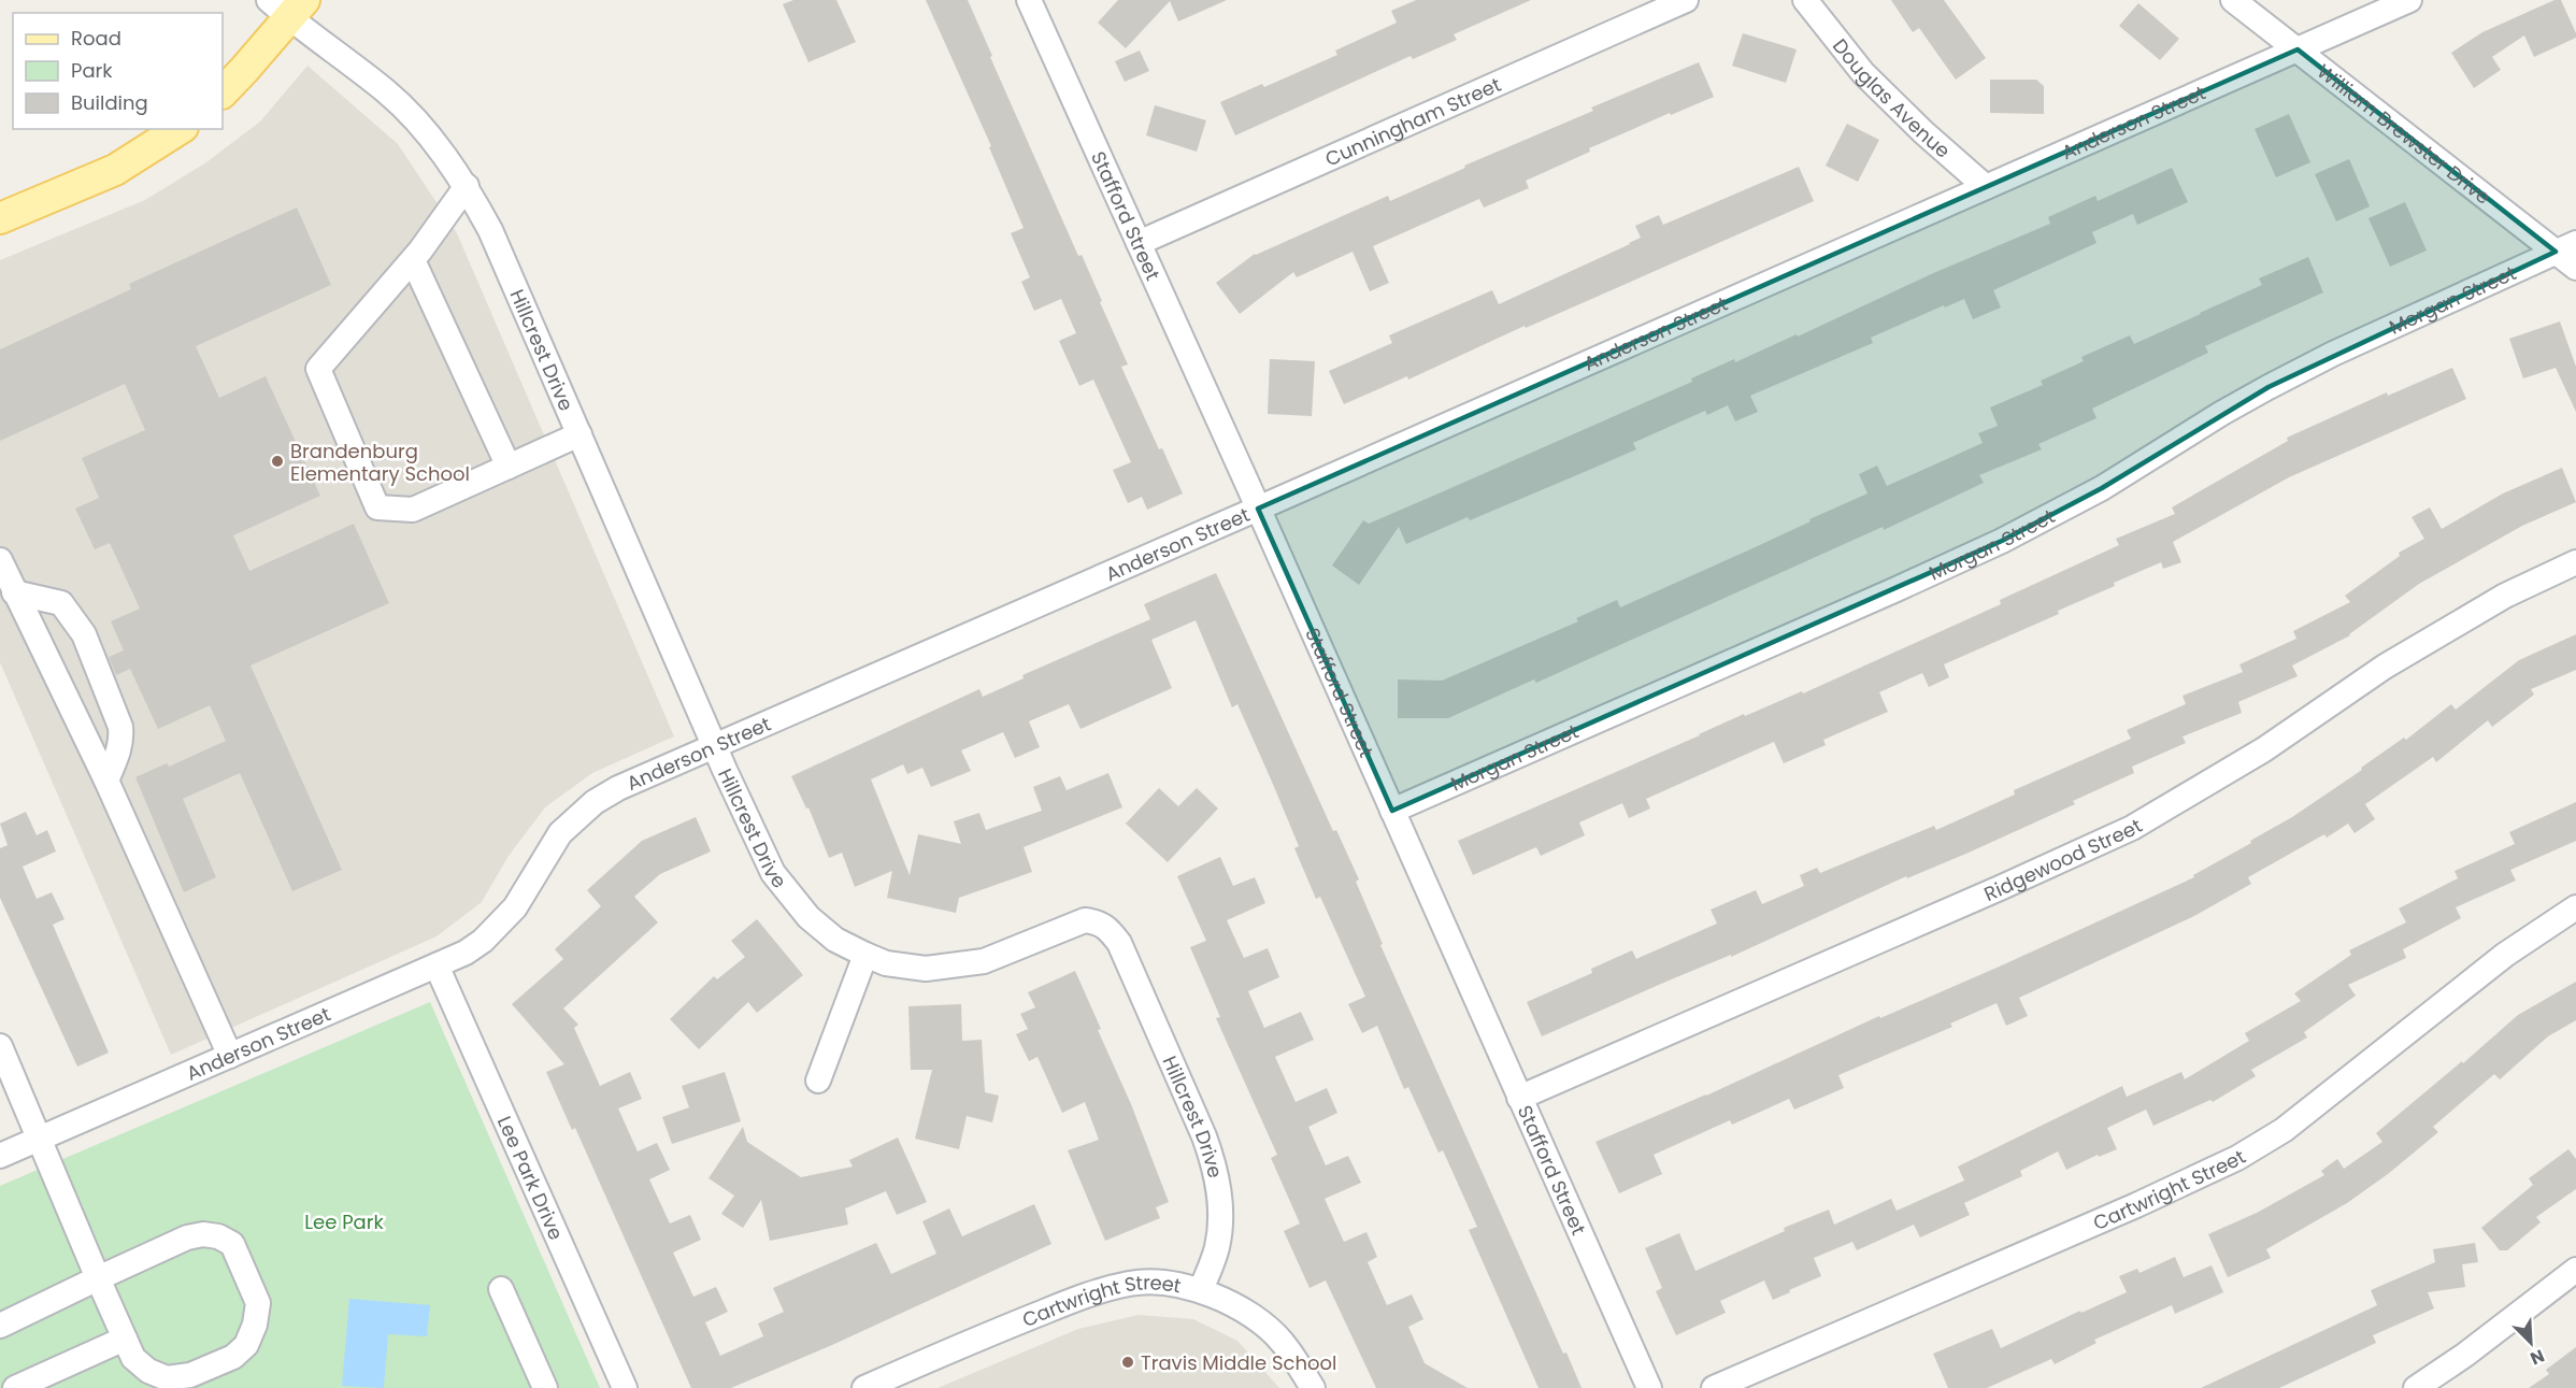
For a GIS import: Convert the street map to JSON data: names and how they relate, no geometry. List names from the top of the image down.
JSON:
{
  "streets": {
    "street": [
      "Douglas Avenue",
      "Cunningham Street",
      "Anderson Street",
      "William Brewster Drive",
      "Stafford Street",
      "Morgan Street",
      "Hillcrest Drive",
      "Ridgewood Street",
      "Lee Park Drive",
      "Cartwright Street"
    ]
  },
  "crossings": [
    ["Douglas Avenue", "Anderson Street"],
    ["Cunningham Street", "Stafford Street"],
    ["Anderson Street", "William Brewster Drive"],
    ["Anderson Street", "Stafford Street"],
    ["Anderson Street", "Hillcrest Drive"],
    ["Anderson Street", "Lee Park Drive"],
    ["William Brewster Drive", "Morgan Street"],
    ["Stafford Street", "Morgan Street"],
    ["Stafford Street", "Ridgewood Street"],
    ["Hillcrest Drive", "Cartwright Street"]
  ],
  "parks": ["Lee Park"],
  "places": ["Brandenburg Elementary School", "Travis Middle School"],
  "legend": ["Road", "Park", "Building"],
  "north": "bottom right"
}
